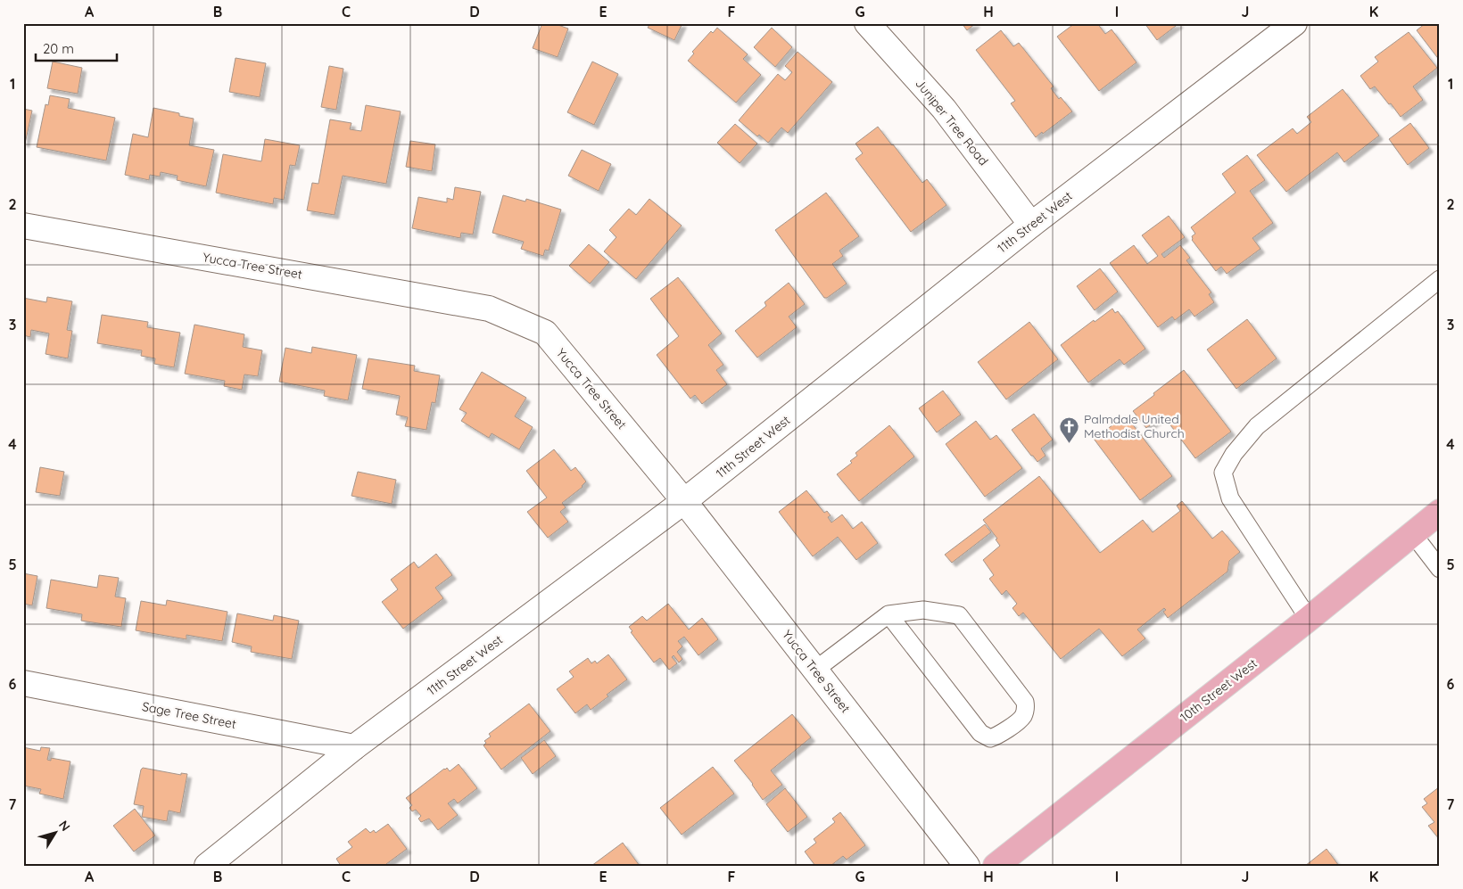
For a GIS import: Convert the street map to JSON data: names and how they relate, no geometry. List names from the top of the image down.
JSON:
{
  "streets": {
    "main road": ["10th Street West"],
    "street": [
      "Juniper Tree Road",
      "11th Street West",
      "Yucca Tree Street",
      "Sage Tree Street"
    ]
  },
  "crossings": [
    ["Juniper Tree Road", "11th Street West"],
    ["11th Street West", "Yucca Tree Street"],
    ["11th Street West", "Sage Tree Street"]
  ],
  "places": {
    "church": ["Palmdale United Methodist Church"]
  },
  "scale_bar": "20 m",
  "north": "top right",
  "grid": {
    "columns": [
      "A",
      "B",
      "C",
      "D",
      "E",
      "F",
      "G",
      "H",
      "I",
      "J",
      "K"
    ],
    "rows": [
      "1",
      "2",
      "3",
      "4",
      "5",
      "6",
      "7"
    ]
  }
}
